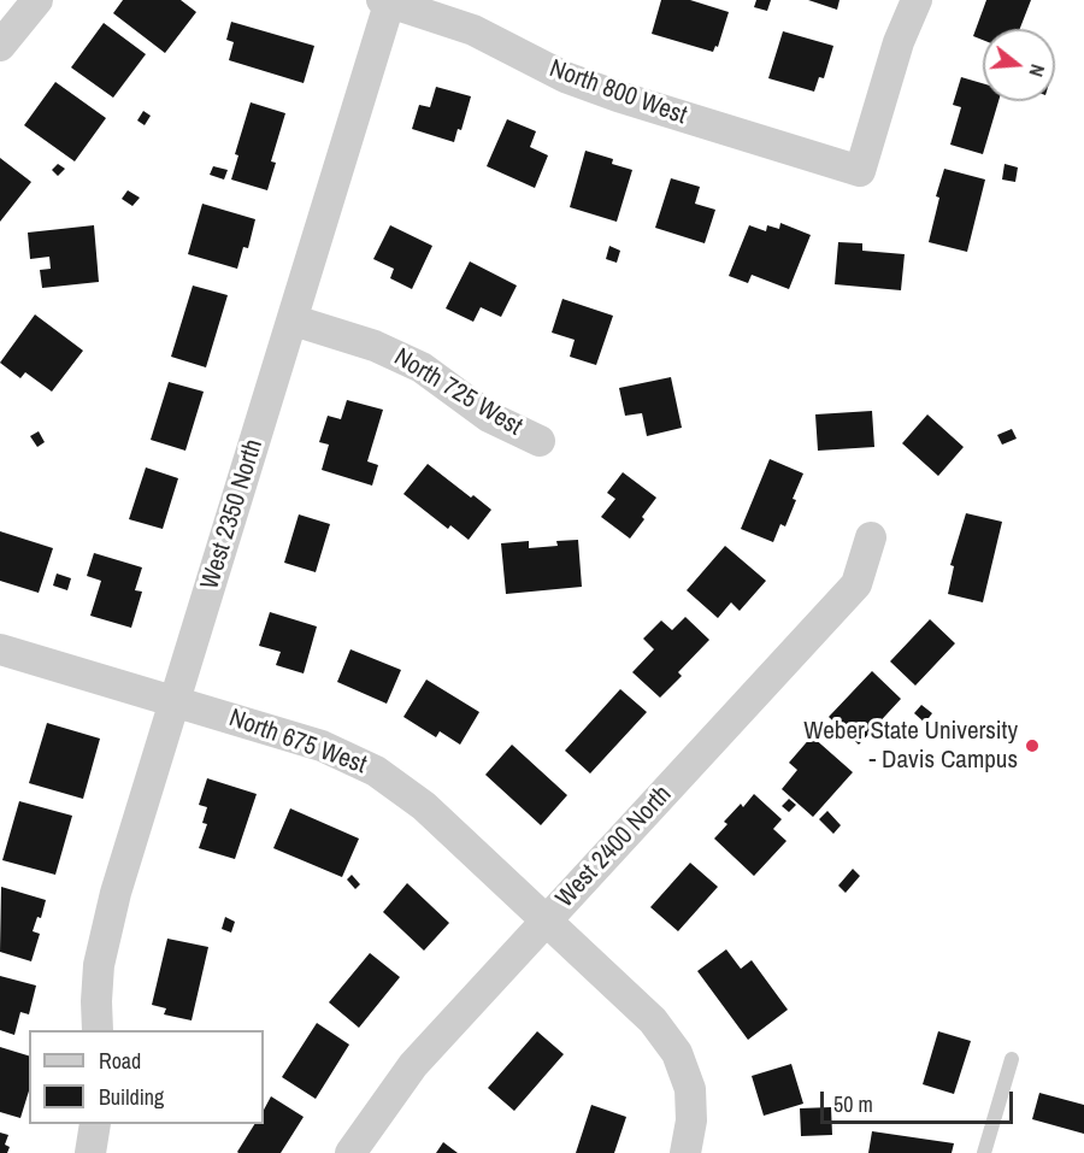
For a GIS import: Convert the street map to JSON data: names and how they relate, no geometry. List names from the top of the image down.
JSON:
{
  "streets": {
    "street": [
      "North 800 West",
      "North 725 West",
      "West 2350 North",
      "North 675 West",
      "West 2400 North"
    ]
  },
  "crossings": [
    ["North 800 West", "West 2350 North"],
    ["North 725 West", "West 2350 North"],
    ["West 2350 North", "North 675 West"],
    ["North 675 West", "West 2400 North"]
  ],
  "places": ["Weber State University - Davis Campus"],
  "legend": ["Road", "Building"],
  "scale_bar": "50 m",
  "north": "right"
}
